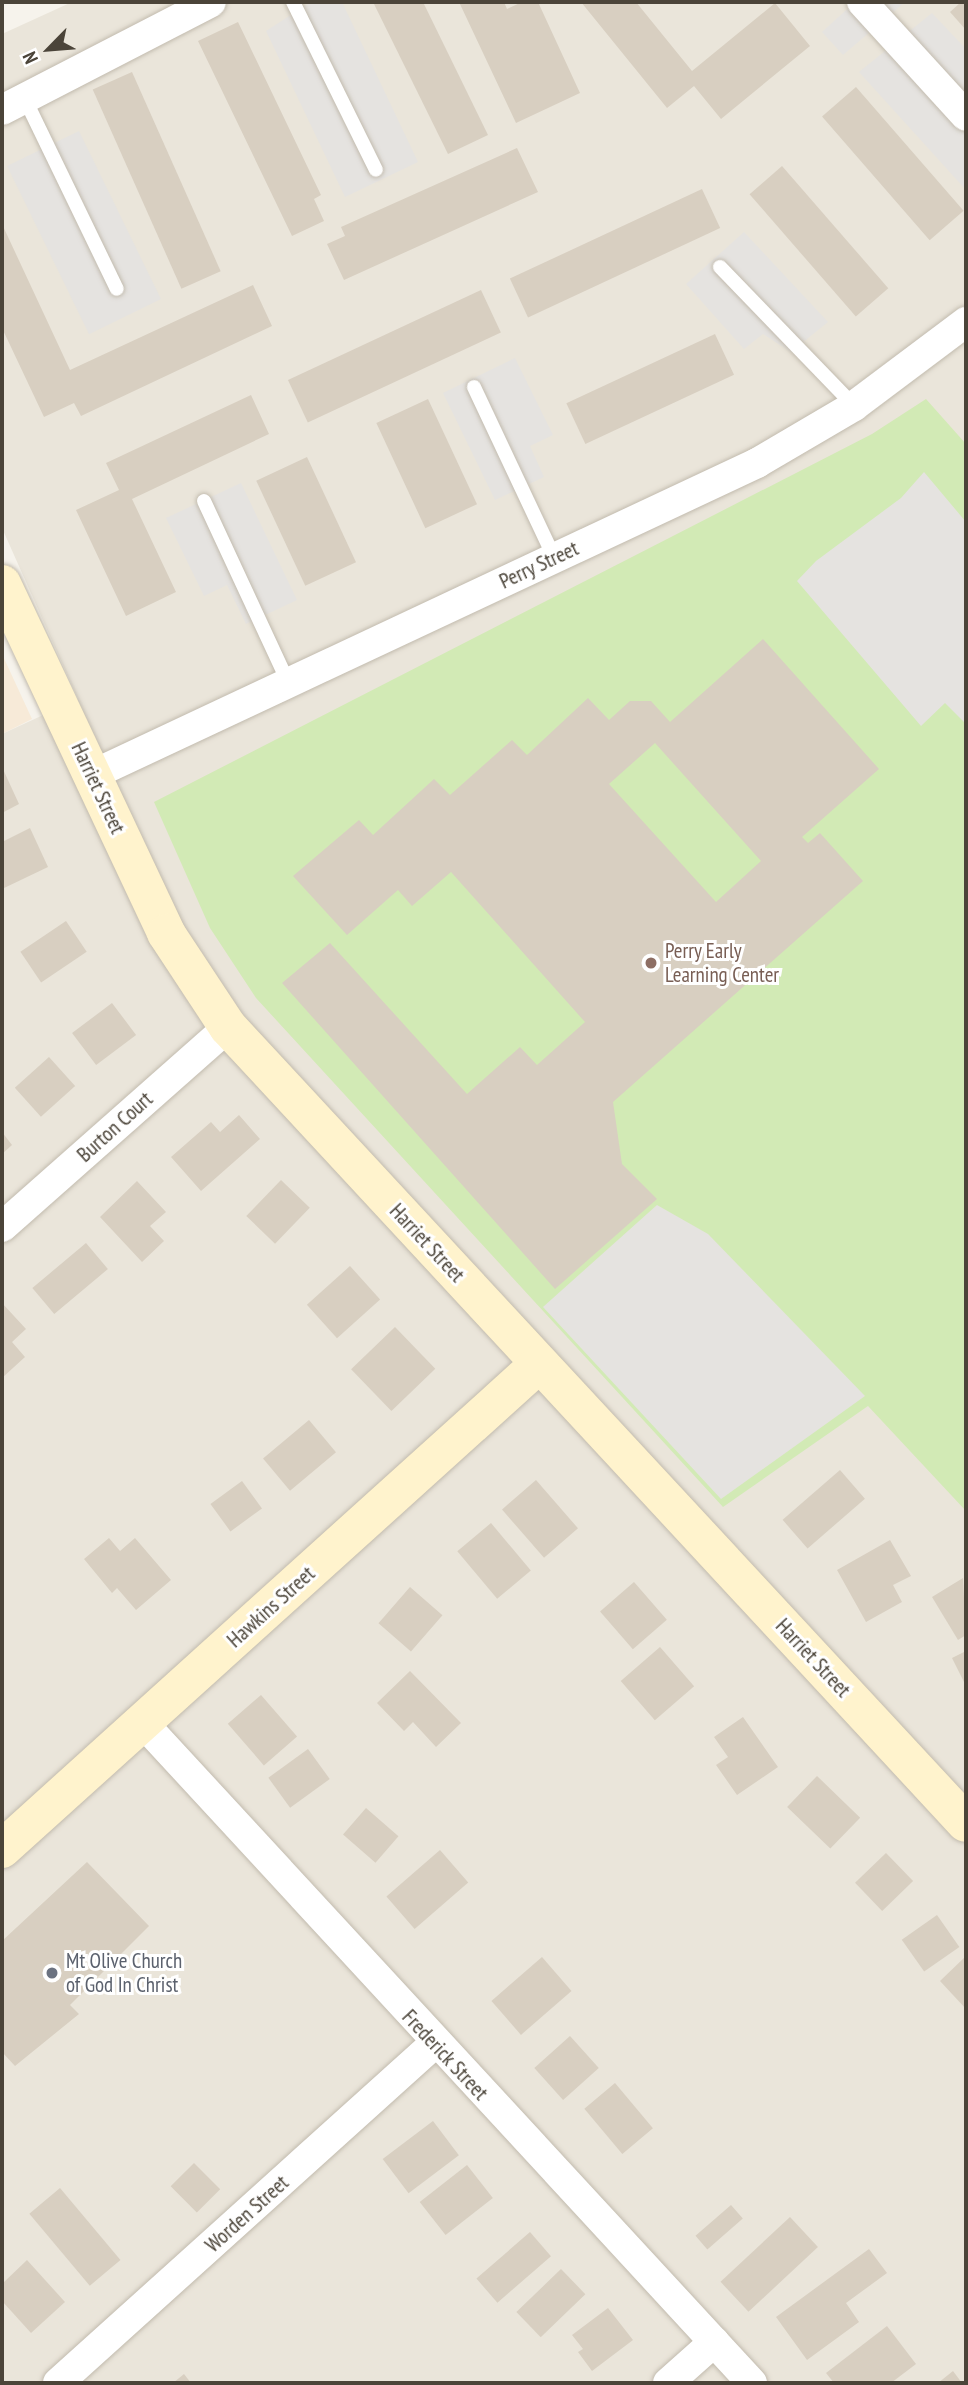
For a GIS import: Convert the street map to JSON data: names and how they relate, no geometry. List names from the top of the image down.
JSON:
{
  "streets": {
    "street": [
      "Perry Street",
      "Harriet Street",
      "Burton Court",
      "Hawkins Street",
      "Frederick Street",
      "Worden Street"
    ]
  },
  "crossings": [
    ["Perry Street", "Harriet Street"],
    ["Harriet Street", "Burton Court"],
    ["Harriet Street", "Hawkins Street"],
    ["Hawkins Street", "Frederick Street"],
    ["Frederick Street", "Worden Street"]
  ],
  "places": ["Perry Early Learning Center", "Mt Olive Church of God In Christ"],
  "north": "bottom left"
}
